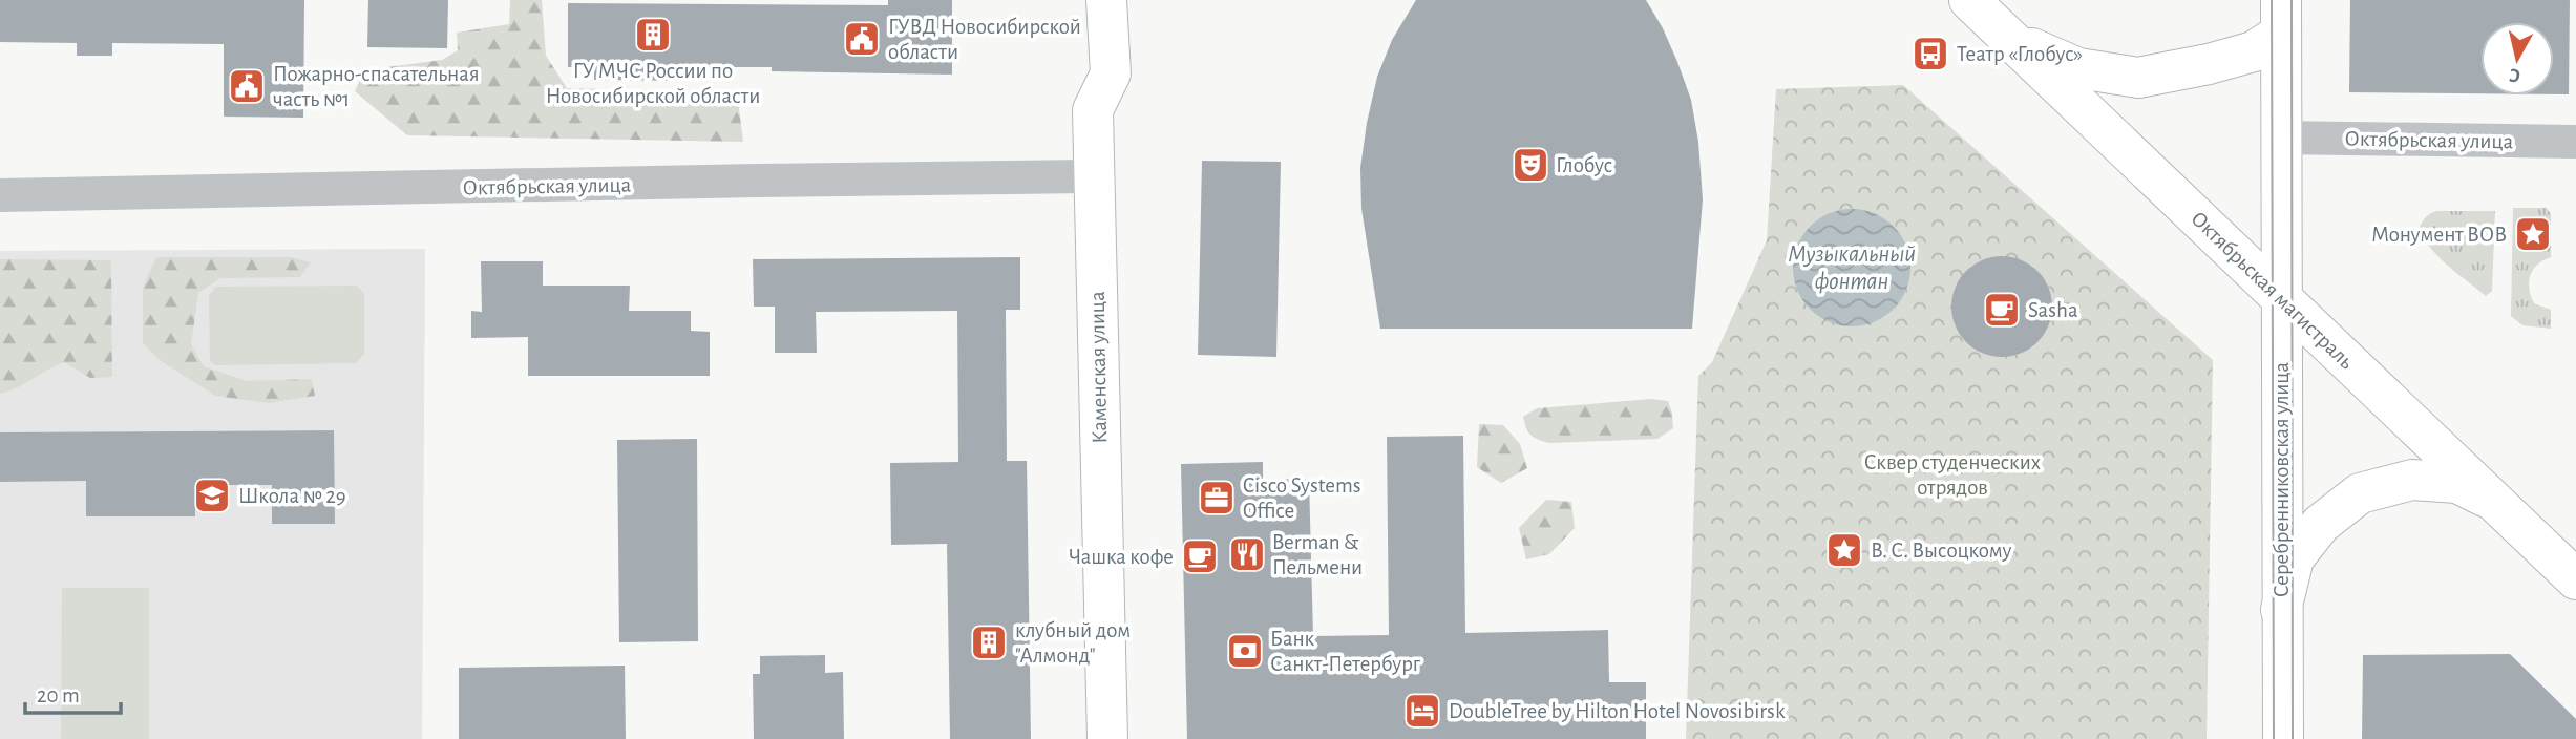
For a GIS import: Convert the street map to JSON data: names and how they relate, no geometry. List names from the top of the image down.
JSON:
{
  "streets": {
    "street": [
      "Октябрьская улица",
      "Октябрьская магистраль",
      "Каменская улица",
      "Серебренниковская улица"
    ]
  },
  "crossings": [
    ["Октябрьская улица", "Каменская улица"],
    ["Октябрьская улица", "Серебренниковская улица"],
    ["Октябрьская магистраль", "Серебренниковская улица"]
  ],
  "water": ["Музыкальный фонтан"],
  "parks": ["Сквер студенческих отрядов"],
  "places": {
    "building": ["ГУ МЧС России по Новосибирской области", "клубный дом \"Алмонд\""],
    "public building": ["ГУВД Новосибирской области", "Пожарно-спасательная часть №1"],
    "bus stop": ["Театр «Глобус»"],
    "theatre": ["Глобус"],
    "place": ["Монумент ВОВ", "В. С. Высоцкому"],
    "cafe": ["Sasha", "Чашка кофе"],
    "school or university": ["Школа № 29"],
    "office": ["Cisco Systems Office"],
    "restaurant": ["Berman & Пельмени"],
    "bank": ["Банк Санкт-Петербург"],
    "hotel": ["DoubleTree by Hilton Hotel Novosibirsk"]
  },
  "scale_bar": "20 m",
  "north": "bottom"
}
